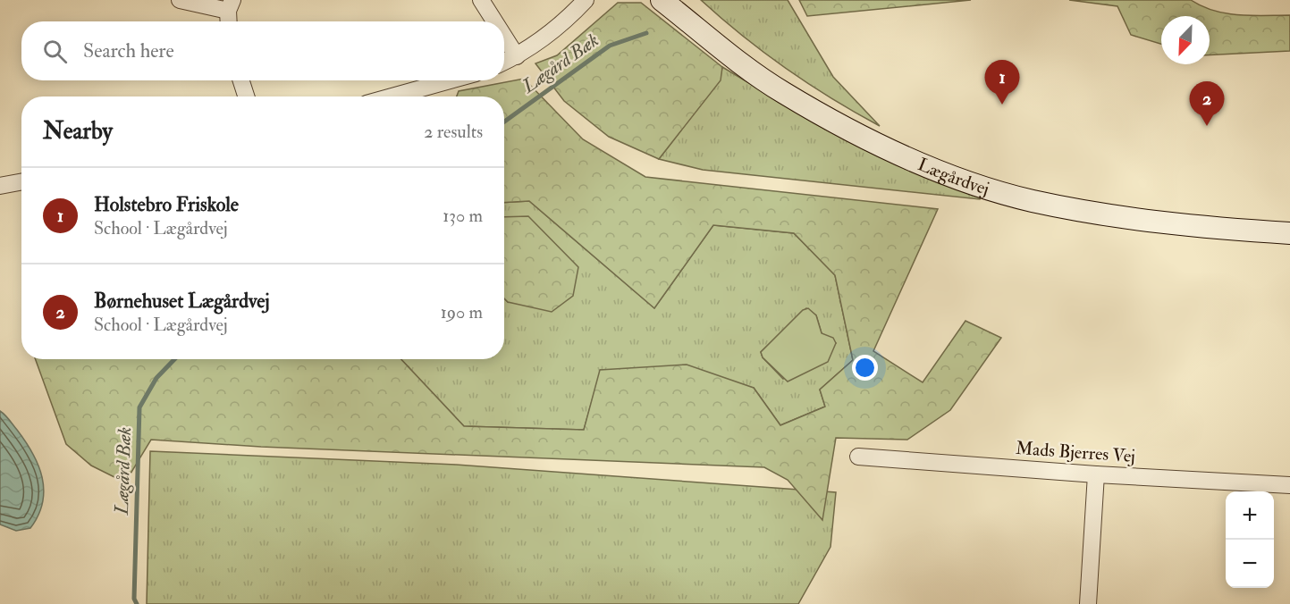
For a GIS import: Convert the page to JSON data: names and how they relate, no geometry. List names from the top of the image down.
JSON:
{
  "streets": {
    "street": ["Lægårdvej", "Mads Bjerres Vej"]
  },
  "water": ["Lægård Bæk"],
  "north": "bottom left",
  "page": {
    "search": "Search here",
    "pins": ["1", "2"],
    "heading": ["Nearby", "2 results"],
    "list": [
      {
        "mark": "1",
        "name": "Holstebro Friskole",
        "note": "School · Lægårdvej",
        "value": "130 m"
      },
      {
        "mark": "2",
        "name": "Børnehuset Lægårdvej",
        "note": "School · Lægårdvej",
        "value": "190 m"
      }
    ],
    "map_buttons": ["+", "−"]
  }
}
